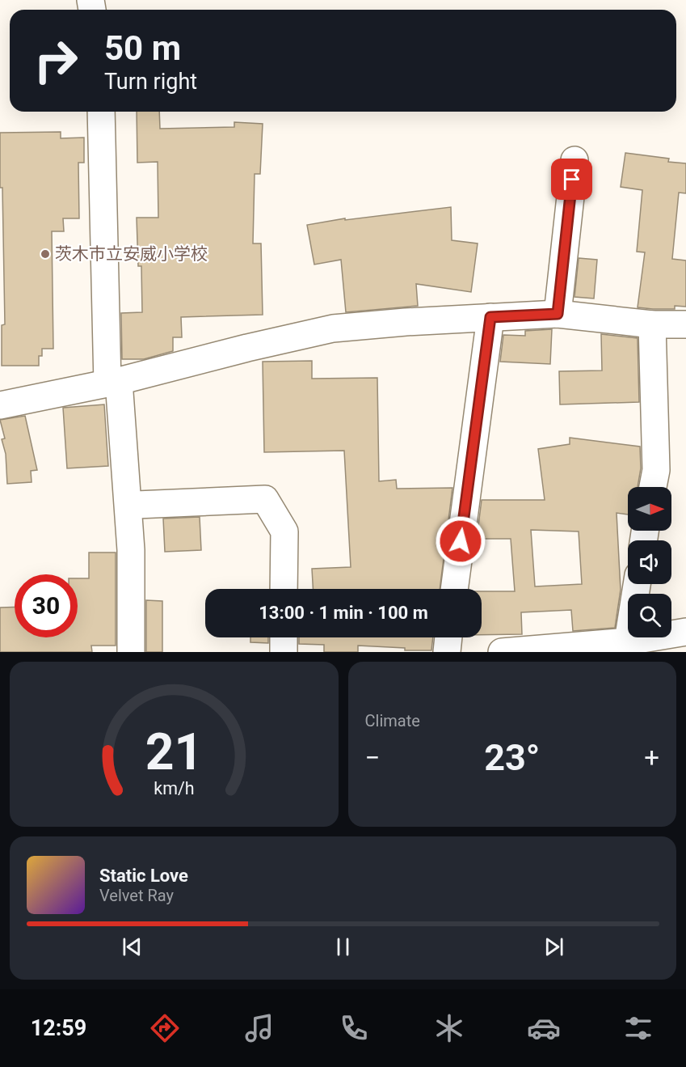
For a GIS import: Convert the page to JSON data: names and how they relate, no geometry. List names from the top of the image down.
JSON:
{
  "places": ["茨木市立安威小学校"],
  "north": "right",
  "page": {
    "turn": ["50 m", "Turn right"],
    "limit": "30",
    "trip": "13:00 · 1 min · 100 m",
    "tile": "Climate",
    "heat": ["−", "23°", "+"],
    "song": ["Static Love", "Velvet Ray"],
    "tabs": "12:59",
    "gauge": ["21", "km/h"]
  }
}
